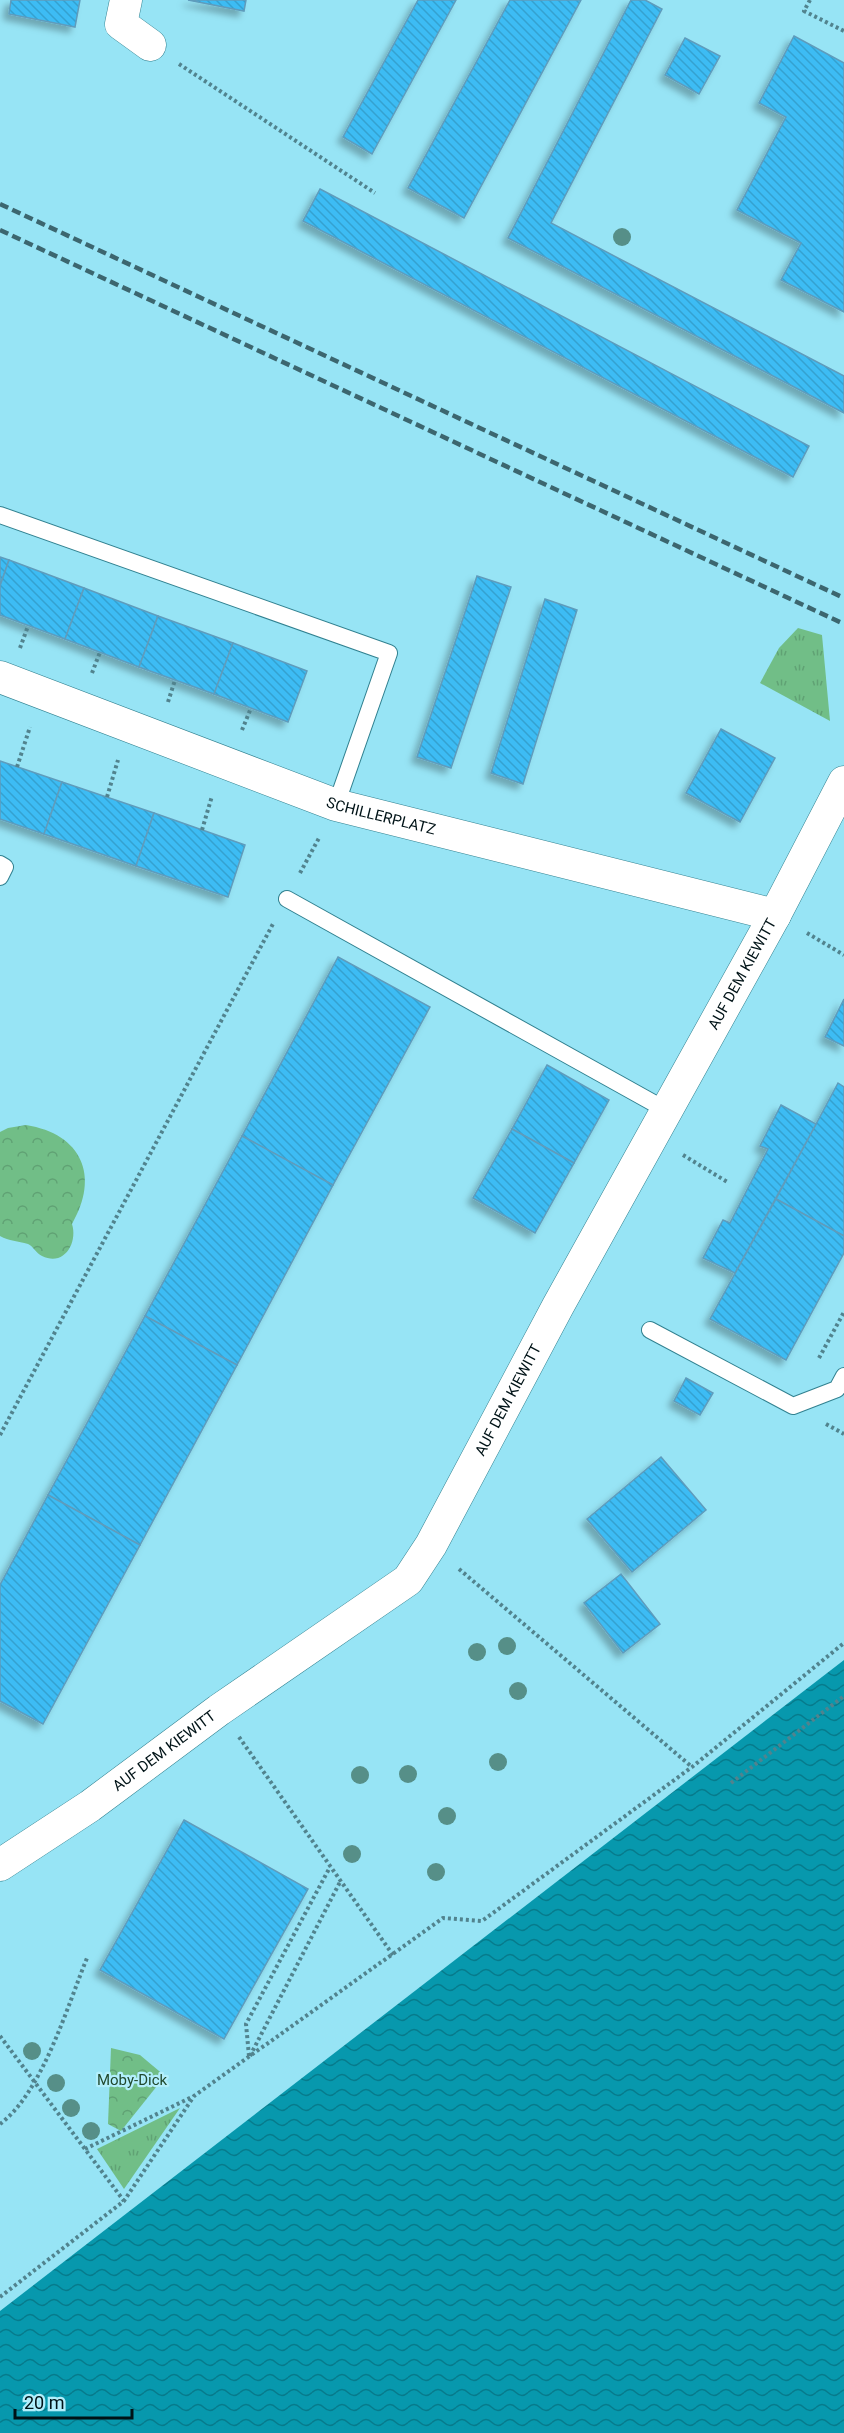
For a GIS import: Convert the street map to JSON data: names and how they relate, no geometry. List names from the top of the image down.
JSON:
{
  "streets": {
    "street": ["SCHILLERPLATZ", "AUF DEM KIEWITT"]
  },
  "crossings": [
    ["SCHILLERPLATZ", "AUF DEM KIEWITT"]
  ],
  "parks": ["Moby-Dick"],
  "scale_bar": "20 m"
}
